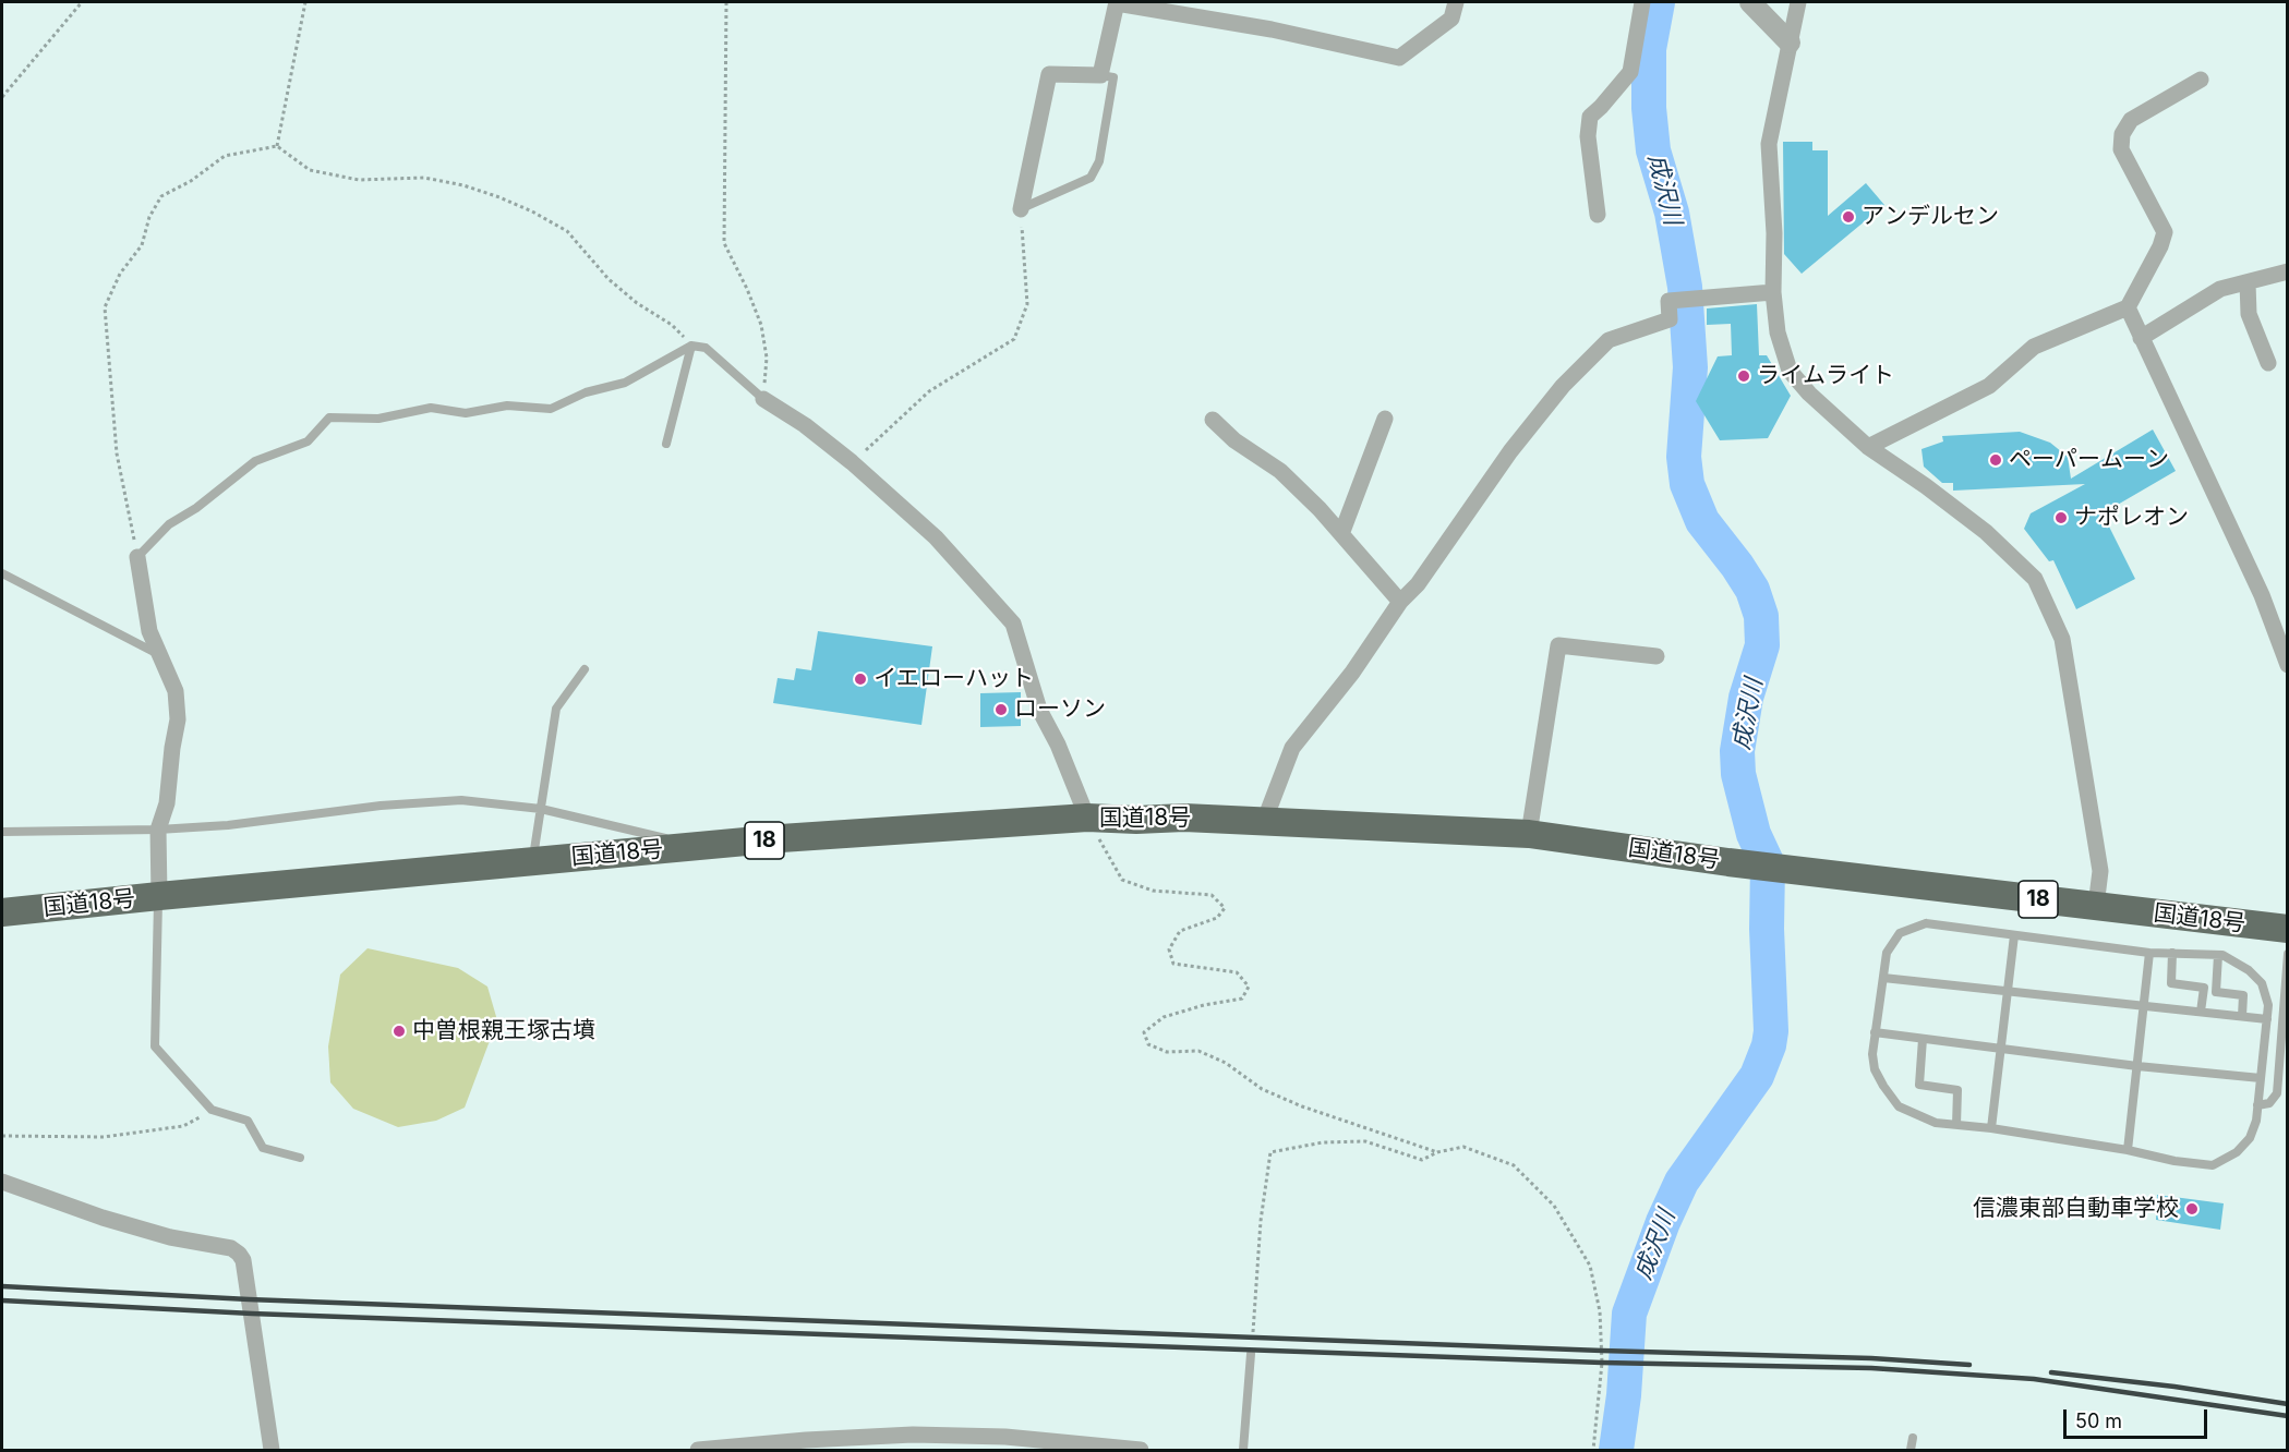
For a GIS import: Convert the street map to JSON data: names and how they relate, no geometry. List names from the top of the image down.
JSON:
{
  "streets": {
    "highway": ["国道18号", "18"]
  },
  "water": ["成沢川"],
  "places": [
    "アンデルセン",
    "ライムライト",
    "ペーパームーン",
    "ナポレオン",
    "イエローハット",
    "ローソン",
    "中曽根親王塚古墳",
    "信濃東部自動車学校"
  ],
  "scale_bar": "50 m"
}
